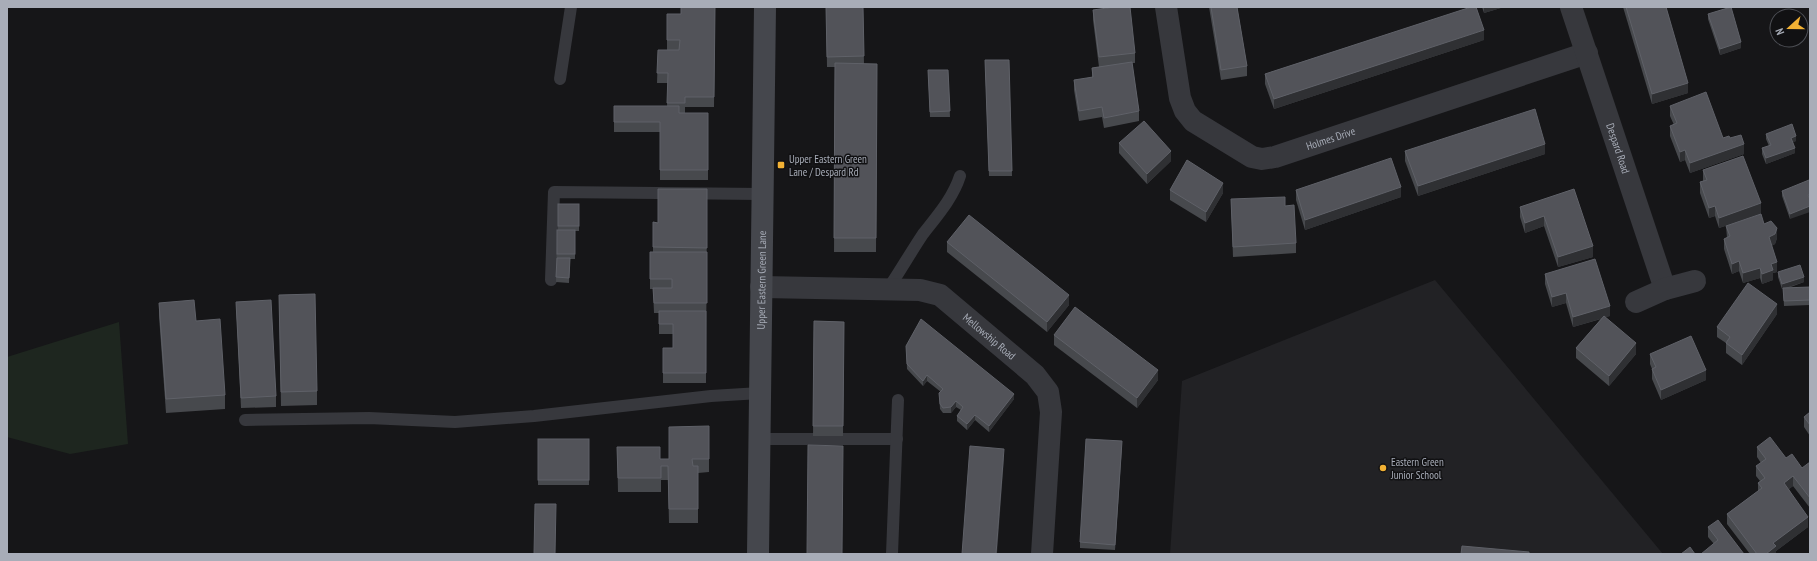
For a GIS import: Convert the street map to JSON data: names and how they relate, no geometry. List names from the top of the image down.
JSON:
{
  "streets": {
    "street": [
      "Holmes Drive",
      "Despard Road",
      "Upper Eastern Green Lane",
      "Mellowship Road"
    ]
  },
  "crossings": [
    ["Holmes Drive", "Despard Road"],
    ["Upper Eastern Green Lane", "Mellowship Road"]
  ],
  "places": {
    "transit": ["Upper Eastern Green Lane / Despard Rd"],
    "other": ["Eastern Green Junior School"]
  },
  "north": "left"
}
